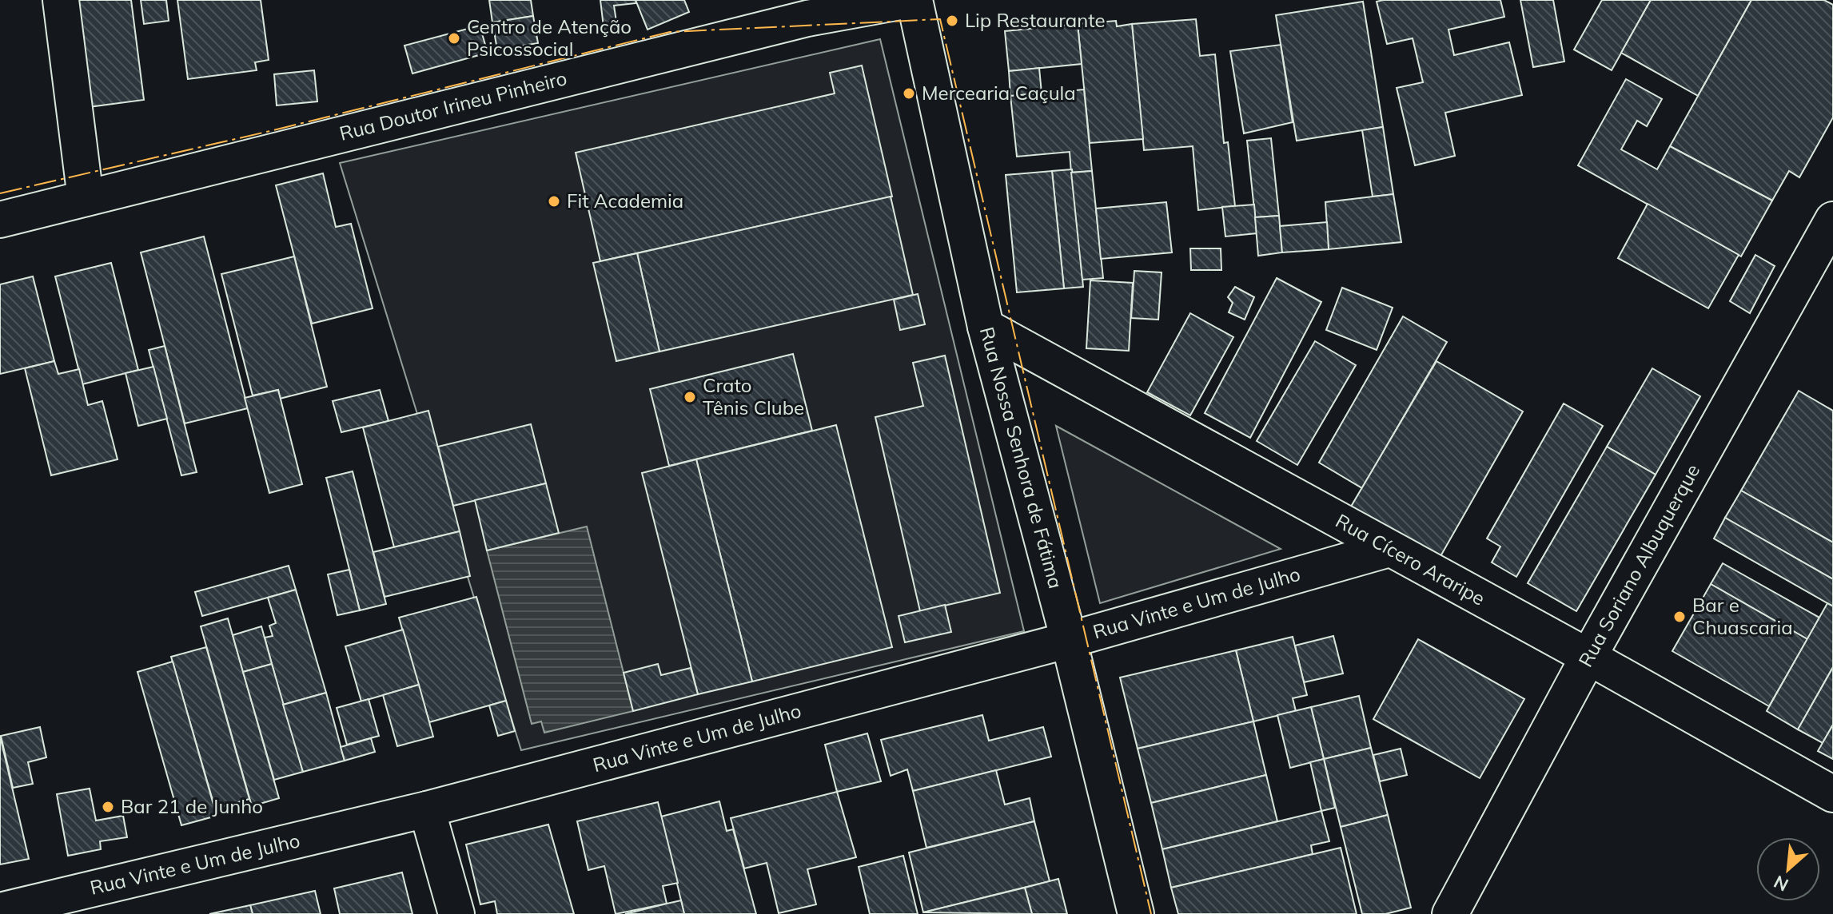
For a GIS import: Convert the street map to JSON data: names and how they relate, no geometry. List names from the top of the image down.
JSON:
{
  "streets": {
    "street": [
      "Rua Doutor Irineu Pinheiro",
      "Rua Nossa Senhora de Fátima",
      "Rua Cícero Araripe",
      "Rua Soriano Albuquerque",
      "Rua Vinte e Um de Julho"
    ]
  },
  "crossings": [
    ["Rua Nossa Senhora de Fátima", "Rua Cícero Araripe"],
    ["Rua Nossa Senhora de Fátima", "Rua Vinte e Um de Julho"],
    ["Rua Cícero Araripe", "Rua Soriano Albuquerque"],
    ["Rua Cícero Araripe", "Rua Vinte e Um de Julho"]
  ],
  "places": [
    "Lip Restaurante",
    "Centro de Atenção Psicossocial",
    "Mercearia Caçula",
    "Fit Academia",
    "Crato Tênis Clube",
    "Bar e Chuascaria",
    "Bar 21 de Junho"
  ],
  "north": "bottom left"
}
